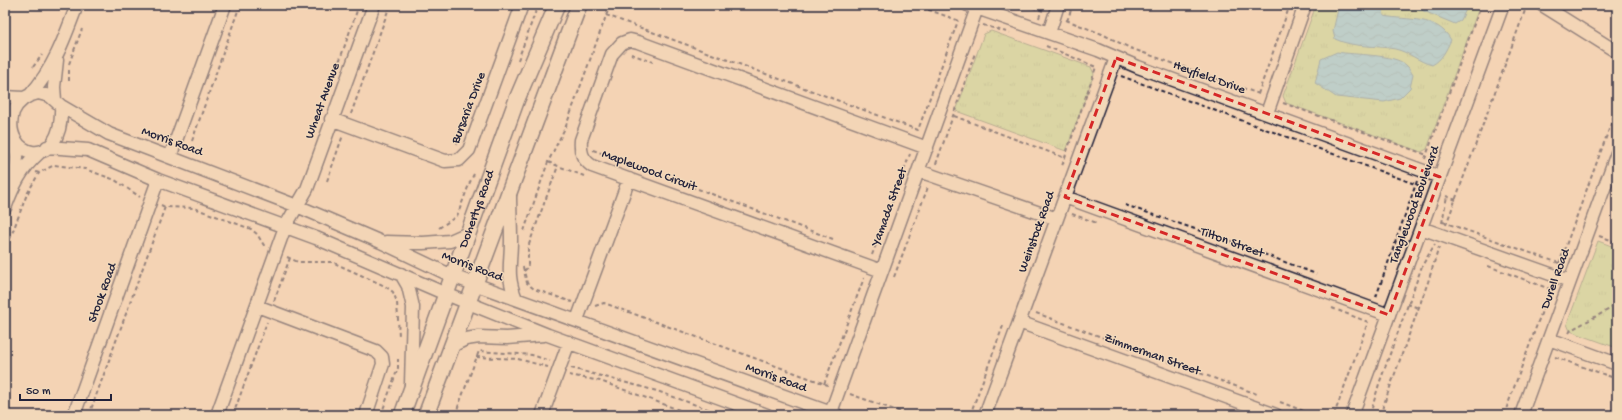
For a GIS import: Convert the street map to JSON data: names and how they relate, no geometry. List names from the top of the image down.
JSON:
{
  "streets": {
    "main road": ["Dohertys Road"],
    "street": [
      "Heyfield Drive",
      "Wheat Avenue",
      "Bursaria Drive",
      "Morris Road",
      "Maplewood Circuit",
      "Tanglewood Boulevard",
      "Yamada Street",
      "Weinstock Road",
      "Tilton Street",
      "Durell Road",
      "Stook Road",
      "Zimmerman Street"
    ]
  },
  "crossings": [
    ["Heyfield Drive", "Tanglewood Boulevard"],
    ["Heyfield Drive", "Yamada Street"],
    ["Heyfield Drive", "Weinstock Road"],
    ["Wheat Avenue", "Bursaria Drive"],
    ["Wheat Avenue", "Morris Road"],
    ["Morris Road", "Yamada Street"],
    ["Morris Road", "Dohertys Road"],
    ["Maplewood Circuit", "Yamada Street"],
    ["Tanglewood Boulevard", "Tilton Street"],
    ["Weinstock Road", "Tilton Street"],
    ["Weinstock Road", "Zimmerman Street"]
  ],
  "scale_bar": "50 m"
}
